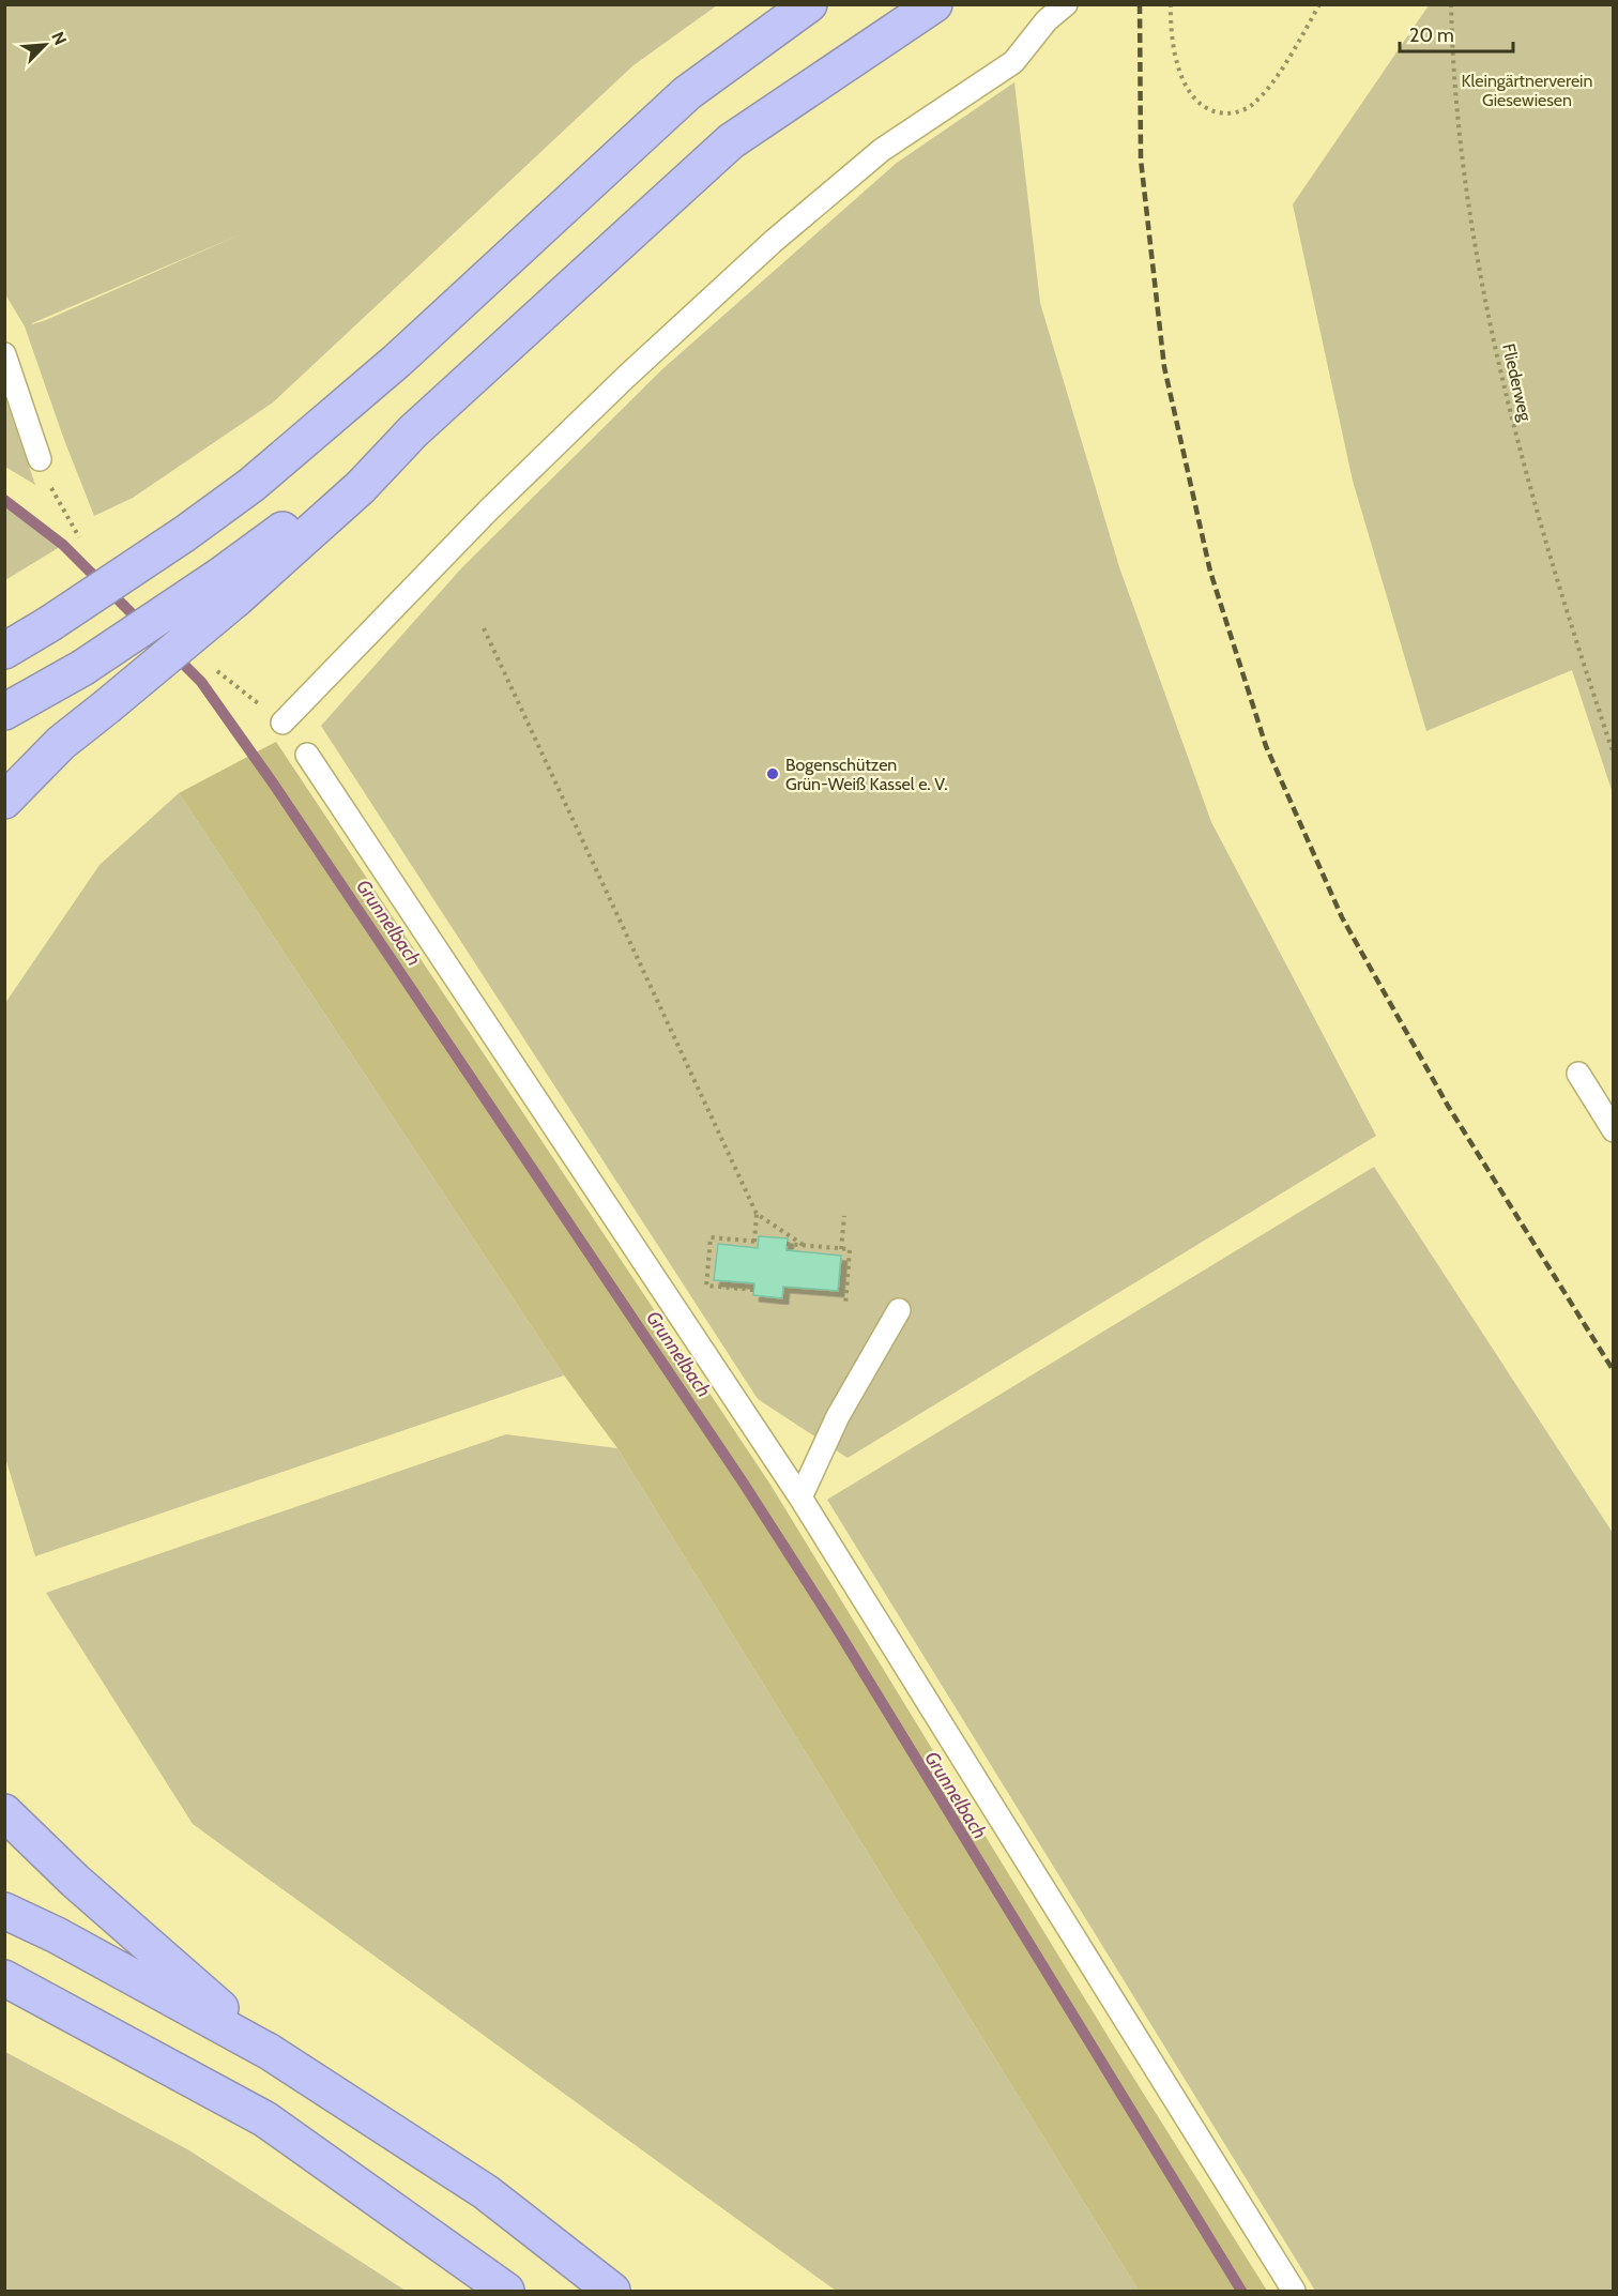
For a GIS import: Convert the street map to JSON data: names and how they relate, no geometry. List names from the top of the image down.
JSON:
{
  "streets": {
    "path": ["Fliederweg"]
  },
  "water": ["Grunnelbach"],
  "parks": ["Kleingärtnerverein Giesewiesen"],
  "places": ["Bogenschützen Grün-Weiß Kassel e. V."],
  "scale_bar": "20 m",
  "north": "top right"
}
